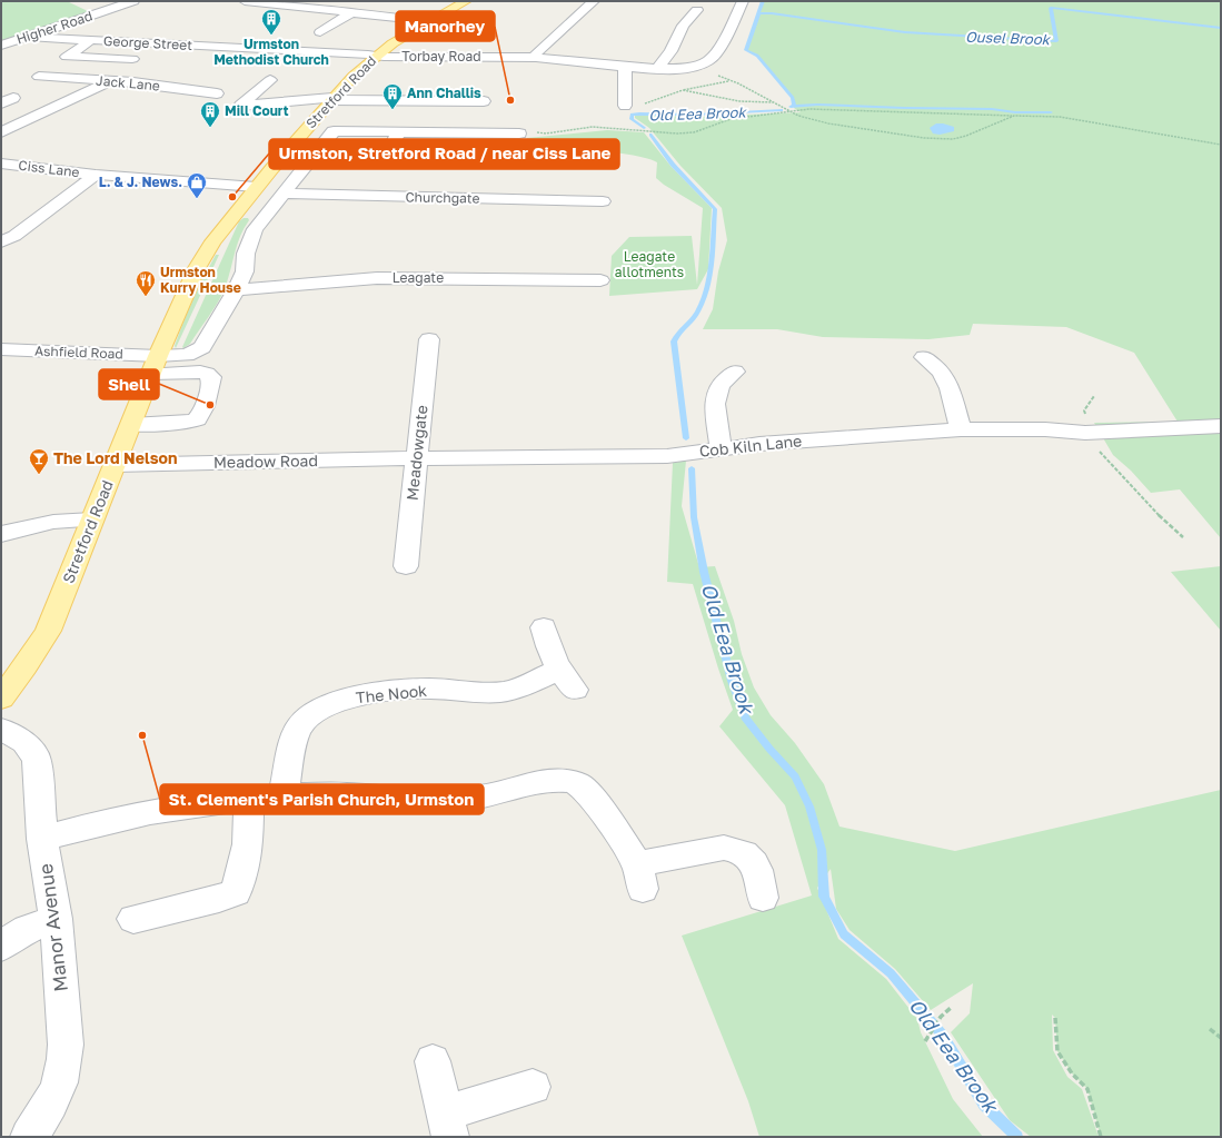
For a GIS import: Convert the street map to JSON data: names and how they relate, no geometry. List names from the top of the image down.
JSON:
{
  "streets": {
    "main road": ["Stretford Road"],
    "street": [
      "Higher Road",
      "George Street",
      "Torbay Road",
      "Jack Lane",
      "Ciss Lane",
      "Churchgate",
      "Leagate",
      "Ashfield Road",
      "Cob Kiln Lane",
      "Meadowgate",
      "Meadow Road",
      "The Nook",
      "Manor Avenue"
    ]
  },
  "crossings": [
    ["Higher Road", "George Street"],
    ["George Street", "Torbay Road"],
    ["George Street", "Stretford Road"],
    ["Torbay Road", "Stretford Road"],
    ["Stretford Road", "Ciss Lane"],
    ["Stretford Road", "Churchgate"],
    ["Stretford Road", "Leagate"],
    ["Stretford Road", "Ashfield Road"],
    ["Stretford Road", "Meadow Road"],
    ["Cob Kiln Lane", "Meadowgate"],
    ["Cob Kiln Lane", "Meadow Road"],
    ["Meadowgate", "Meadow Road"]
  ],
  "water": ["Ousel Brook", "Old Eea Brook"],
  "parks": ["Leagate allotments"],
  "places": {
    "building": ["Urmston Methodist Church", "Ann Challis", "Mill Court"],
    "other": [
      "Manorhey",
      "Urmston, Stretford Road / near Ciss Lane",
      "Shell",
      "St. Clement's Parish Church, Urmston"
    ],
    "shop": ["L. & J. News."],
    "restaurant": ["Urmston Kurry House"],
    "bar": ["The Lord Nelson"]
  }
}
